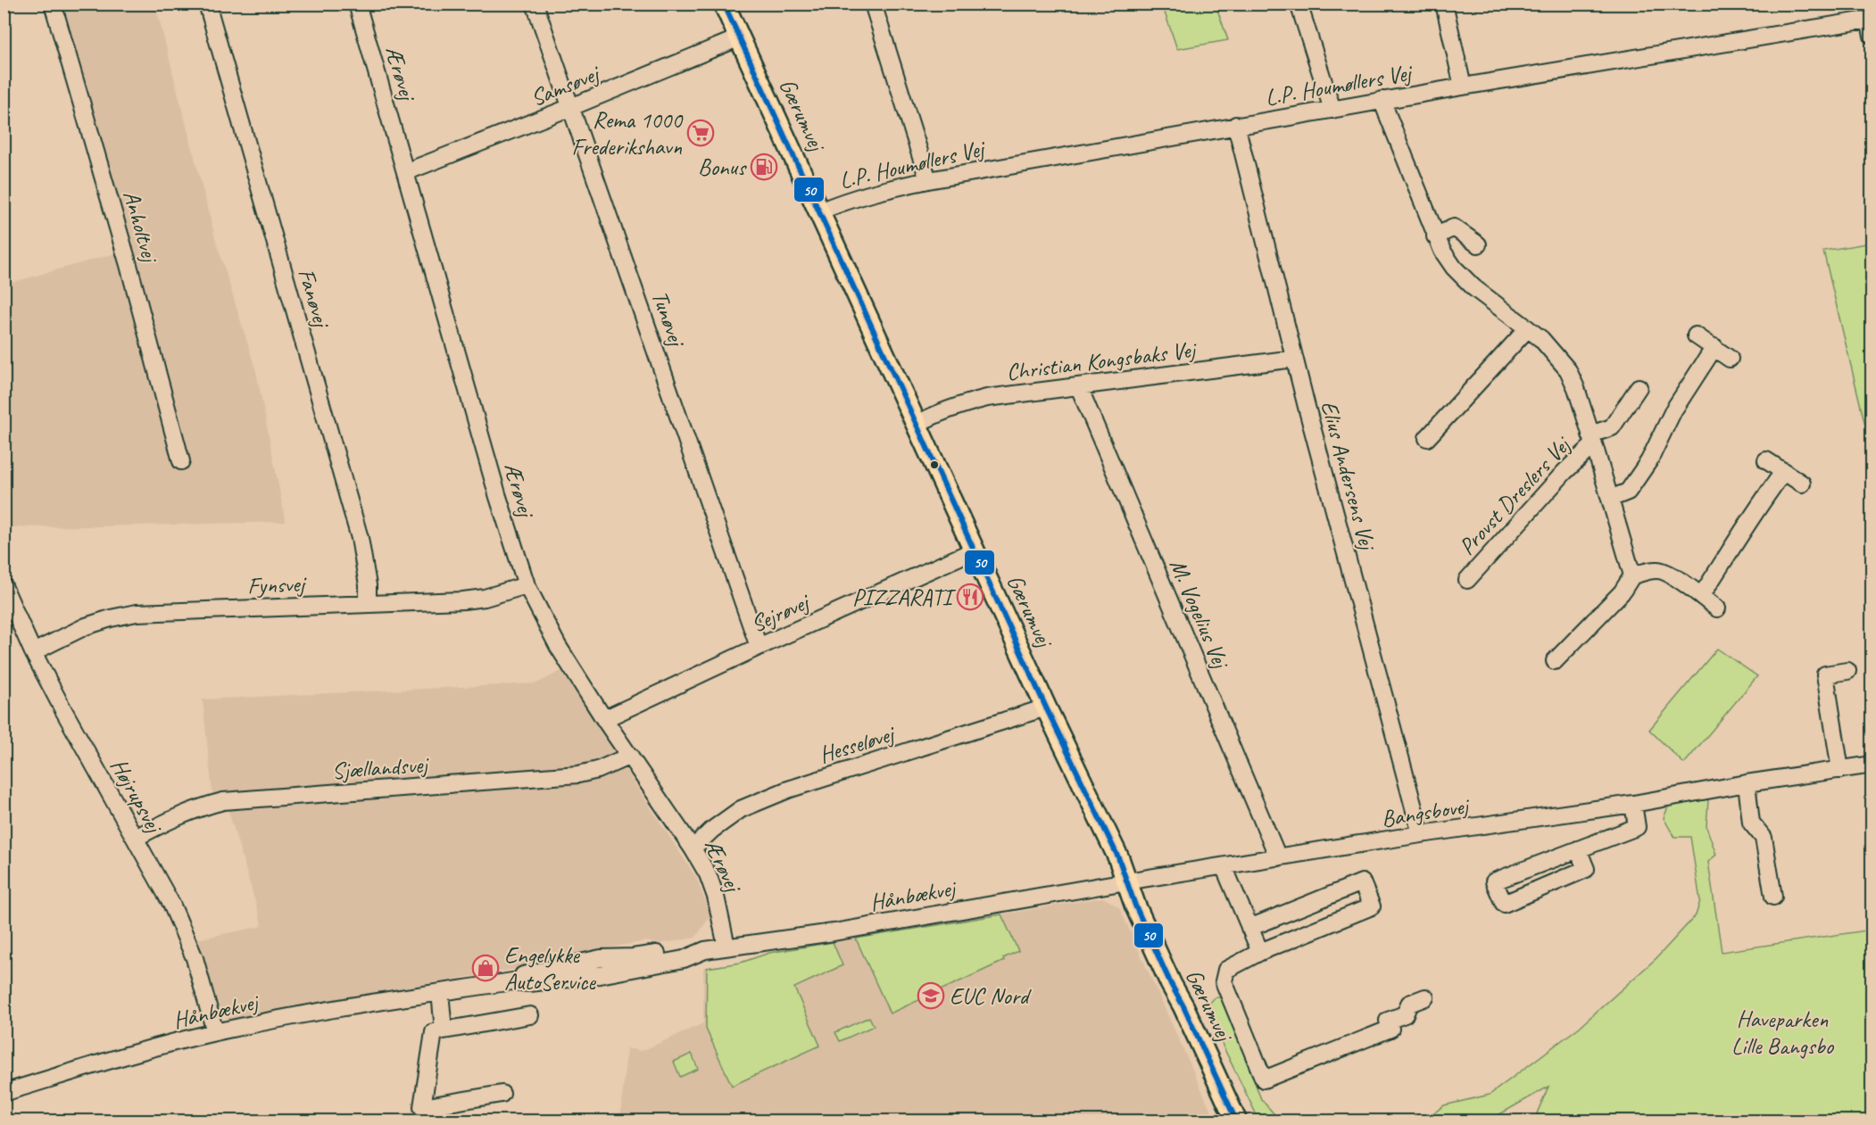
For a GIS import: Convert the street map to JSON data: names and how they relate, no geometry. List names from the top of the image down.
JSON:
{
  "streets": {
    "main road": ["Gærumvej"],
    "street": [
      "Ærøvej",
      "L.P. Houmøllers Vej",
      "Samsøvej",
      "Anholtvej",
      "Fanøvej",
      "Tunøvej",
      "Christian Kongsbaks Vej",
      "Elius Andersens Vej",
      "Provst Dreslers Vej",
      "Fynsvej",
      "Sejrøvej",
      "M. Vogelius Vej",
      "Hesseløvej",
      "Sjællandsvej",
      "Højrupsvej",
      "Bangsbovej",
      "Hånbækvej"
    ]
  },
  "crossings": [
    ["Ærøvej", "Samsøvej"],
    ["Ærøvej", "Fynsvej"],
    ["Ærøvej", "Sejrøvej"],
    ["Ærøvej", "Hesseløvej"],
    ["Ærøvej", "Sjællandsvej"],
    ["Ærøvej", "Hånbækvej"],
    ["L.P. Houmøllers Vej", "Gærumvej"],
    ["L.P. Houmøllers Vej", "Elius Andersens Vej"],
    ["L.P. Houmøllers Vej", "Provst Dreslers Vej"],
    ["Samsøvej", "Gærumvej"],
    ["Samsøvej", "Tunøvej"],
    ["Gærumvej", "Christian Kongsbaks Vej"],
    ["Gærumvej", "Sejrøvej"],
    ["Gærumvej", "Hesseløvej"],
    ["Gærumvej", "Bangsbovej"],
    ["Gærumvej", "Hånbækvej"],
    ["Fanøvej", "Fynsvej"],
    ["Tunøvej", "Sejrøvej"],
    ["Christian Kongsbaks Vej", "Elius Andersens Vej"],
    ["Christian Kongsbaks Vej", "M. Vogelius Vej"],
    ["Elius Andersens Vej", "Bangsbovej"],
    ["Fynsvej", "Højrupsvej"],
    ["M. Vogelius Vej", "Bangsbovej"],
    ["Sjællandsvej", "Højrupsvej"],
    ["Højrupsvej", "Hånbækvej"],
    ["Bangsbovej", "Hånbækvej"]
  ],
  "parks": ["Haveparken Lille Bangsbo"],
  "places": {
    "supermarket": ["Rema 1000 Frederikshavn"],
    "fuel station": ["Bonus"],
    "restaurant": ["PIZZARATI"],
    "shop": ["Engelykke AutoService"],
    "school or university": ["EUC Nord"]
  },
  "lines": ["transit line 50"]
}
